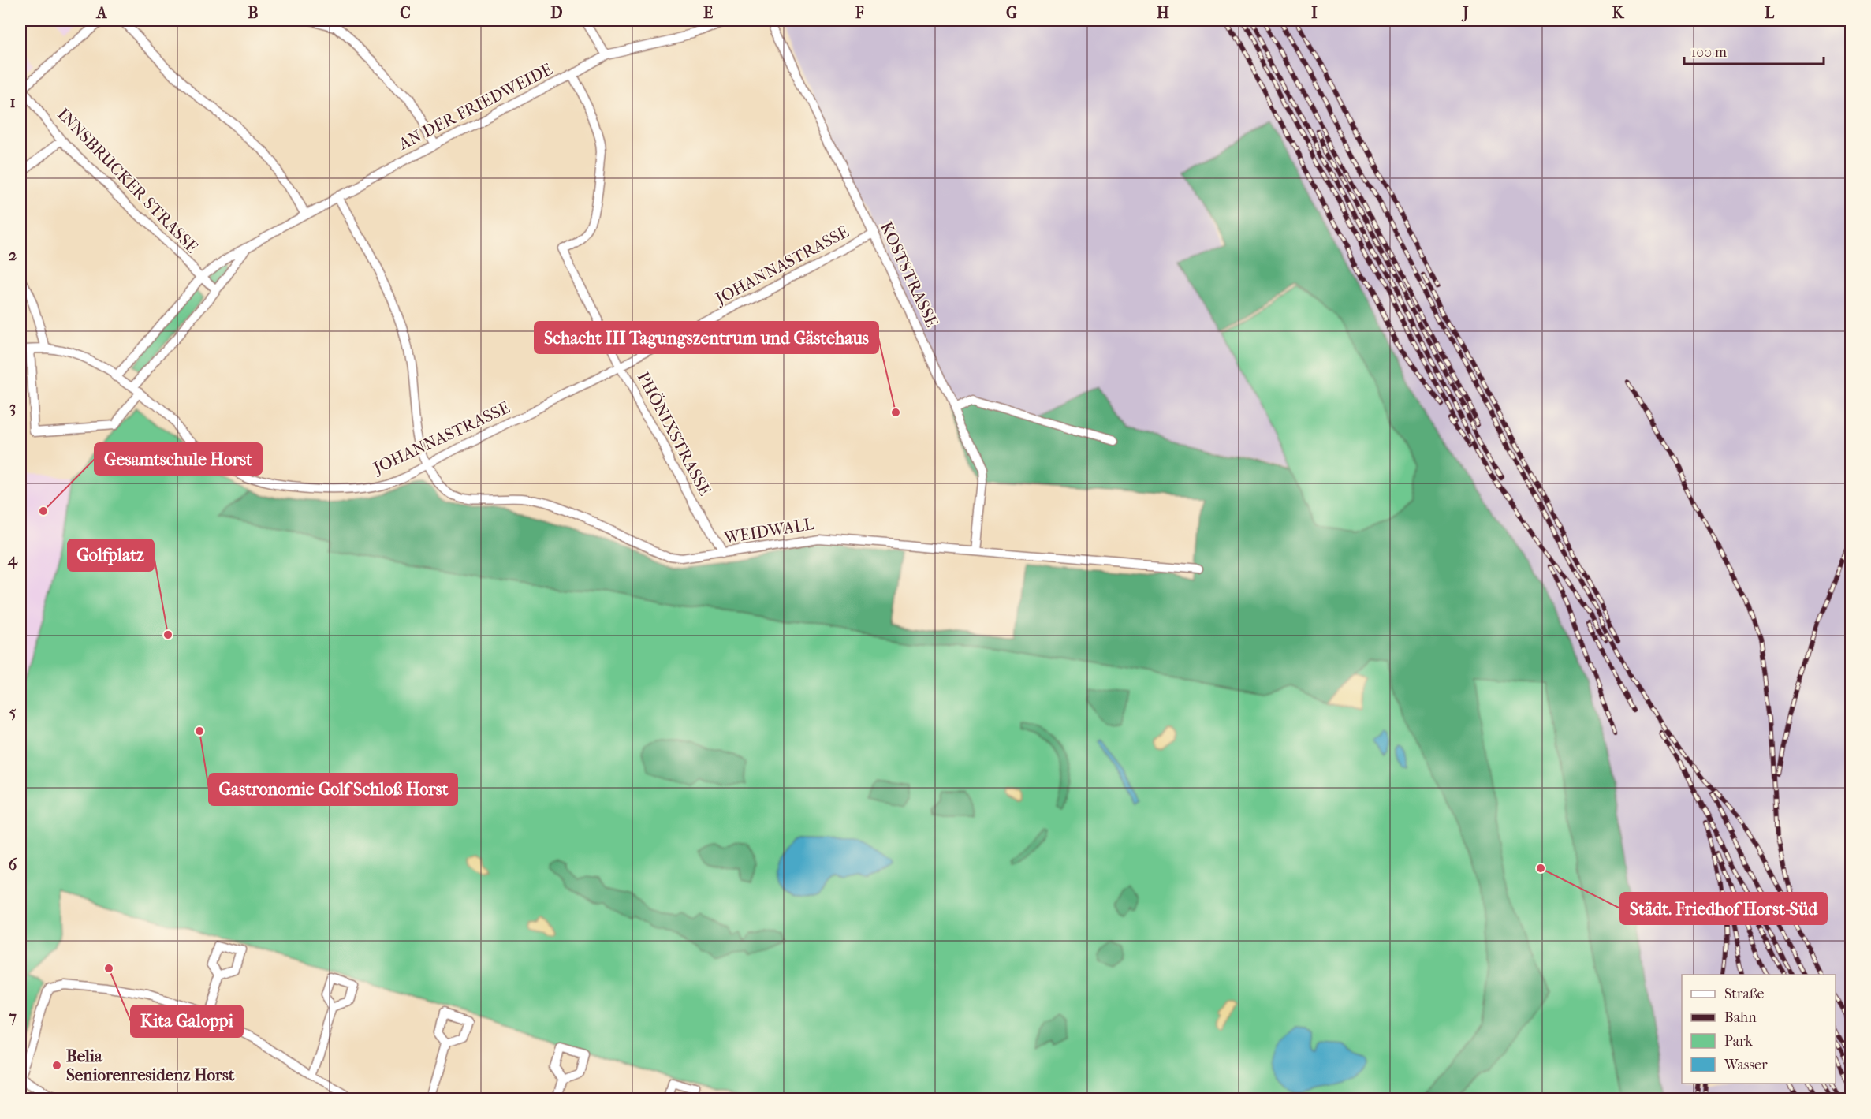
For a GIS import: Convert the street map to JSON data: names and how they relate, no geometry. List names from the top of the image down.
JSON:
{
  "streets": {
    "street": [
      "AN DER FRIEDWEIDE",
      "INNSBRUCKER STRASSE",
      "JOHANNASTRASSE",
      "KOSTSTRASSE",
      "PHÖNIXSTRASSE",
      "WEIDWALL"
    ]
  },
  "crossings": [
    ["AN DER FRIEDWEIDE", "INNSBRUCKER STRASSE"],
    ["AN DER FRIEDWEIDE", "JOHANNASTRASSE"],
    ["AN DER FRIEDWEIDE", "PHÖNIXSTRASSE"],
    ["AN DER FRIEDWEIDE", "WEIDWALL"],
    ["JOHANNASTRASSE", "KOSTSTRASSE"],
    ["JOHANNASTRASSE", "PHÖNIXSTRASSE"],
    ["JOHANNASTRASSE", "WEIDWALL"],
    ["KOSTSTRASSE", "WEIDWALL"],
    ["PHÖNIXSTRASSE", "WEIDWALL"]
  ],
  "places": [
    "Schacht III Tagungszentrum und Gästehaus",
    "Gesamtschule Horst",
    "Golfplatz",
    "Gastronomie Golf Schloß Horst",
    "Städt. Friedhof Horst-Süd",
    "Kita Galoppi",
    "Belia Seniorenresidenz Horst"
  ],
  "legend": [
    "Straße",
    "Bahn",
    "Park",
    "Wasser"
  ],
  "scale_bar": "100 m",
  "grid": {
    "columns": [
      "A",
      "B",
      "C",
      "D",
      "E",
      "F",
      "G",
      "H",
      "I",
      "J",
      "K",
      "L"
    ],
    "rows": [
      "1",
      "2",
      "3",
      "4",
      "5",
      "6",
      "7"
    ]
  }
}
